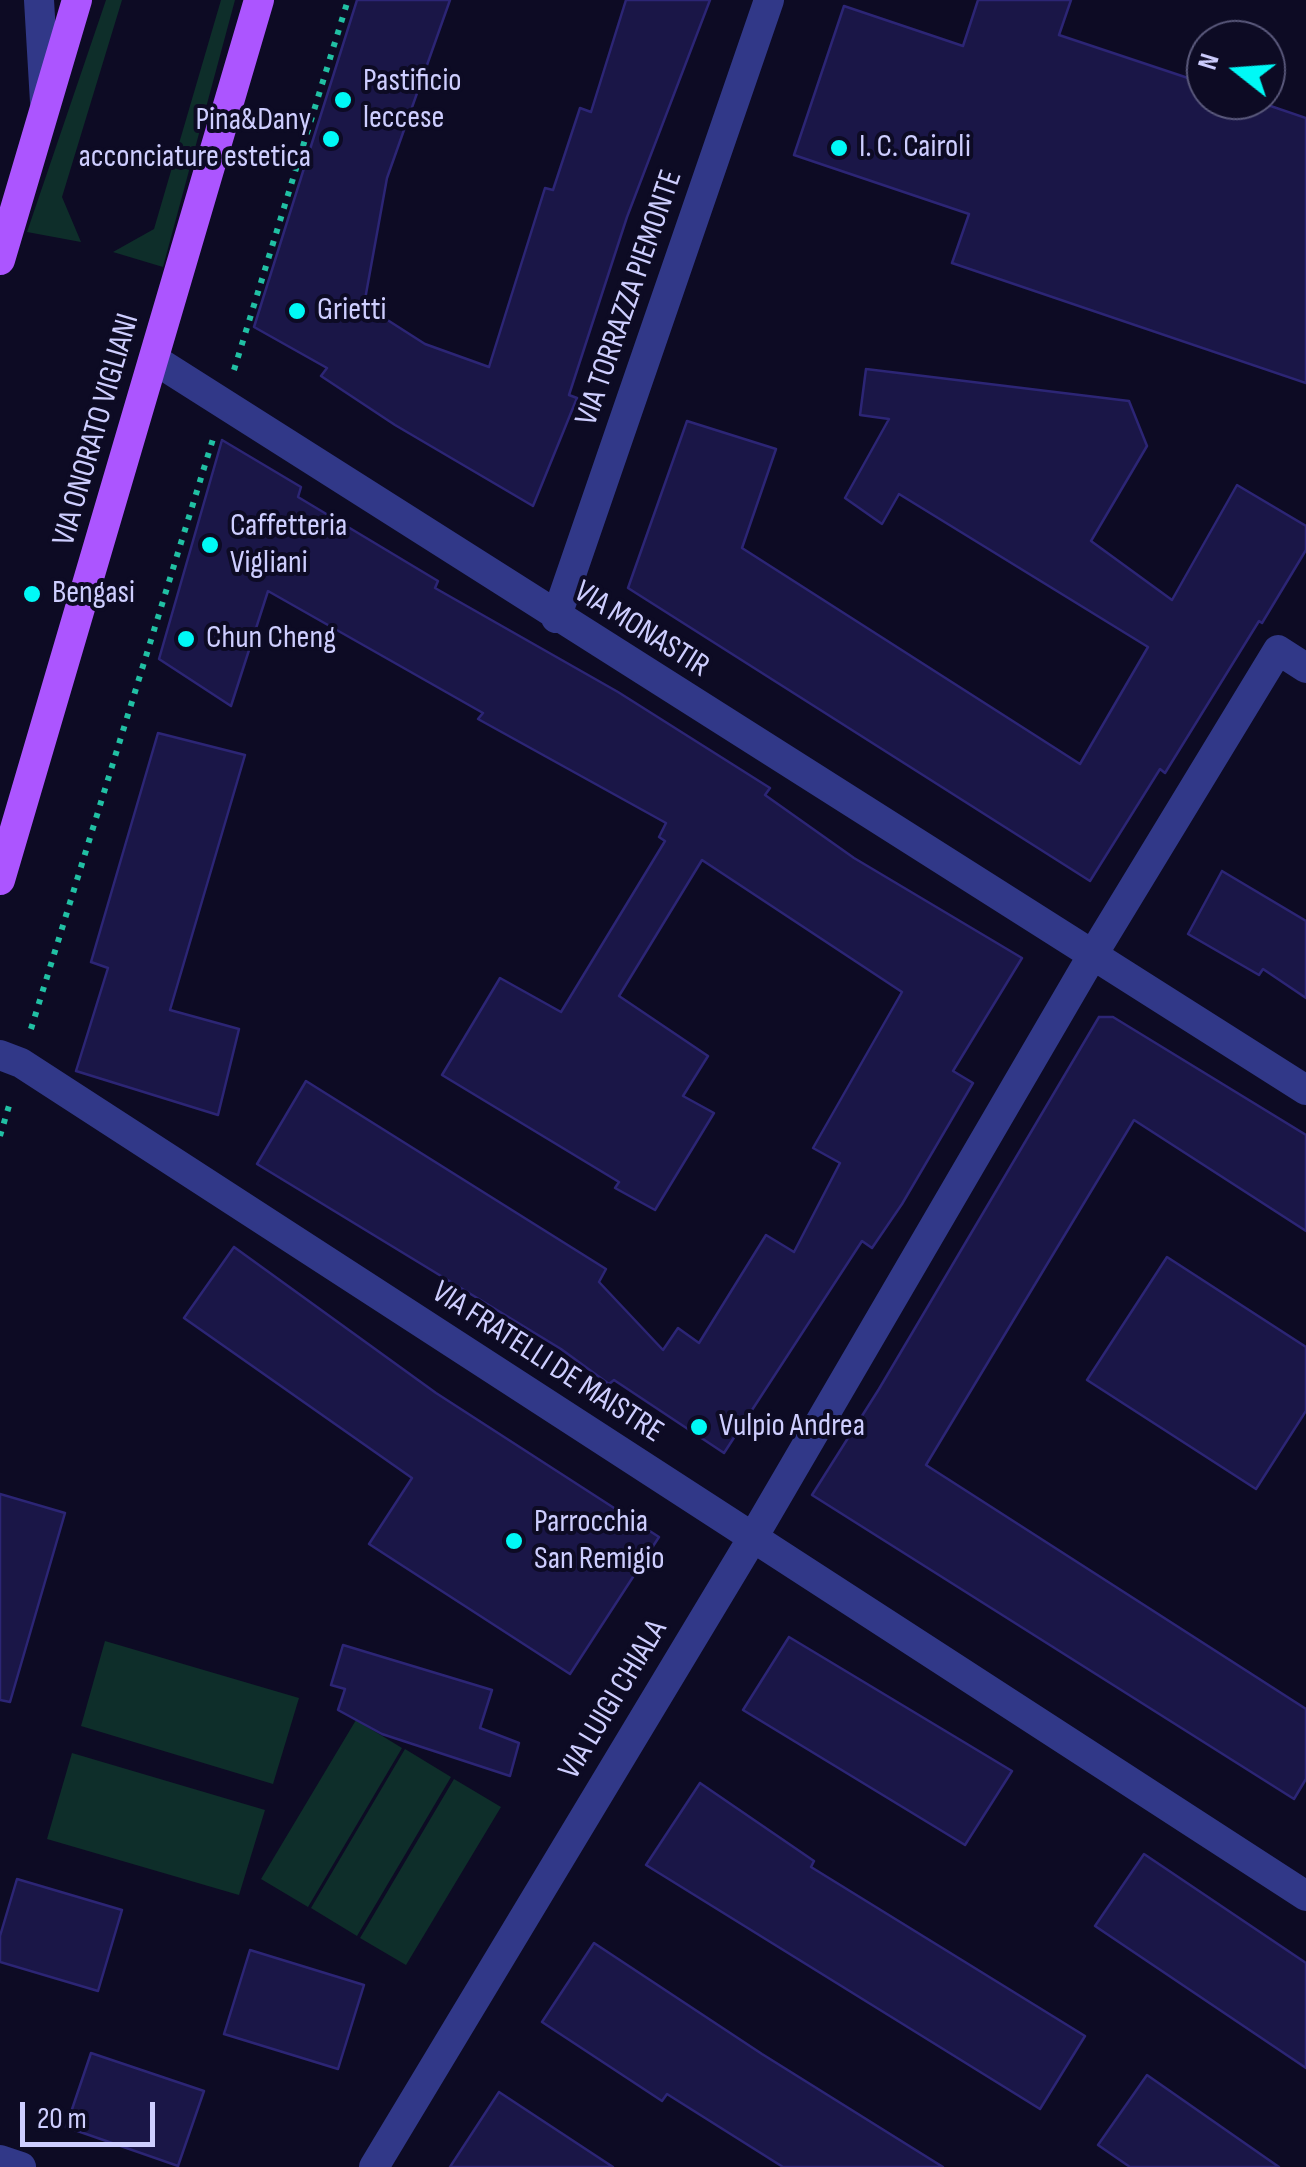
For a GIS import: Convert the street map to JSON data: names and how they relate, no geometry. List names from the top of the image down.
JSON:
{
  "streets": {
    "main road": ["VIA ONORATO VIGLIANI"],
    "street": [
      "VIA TORRAZZA PIEMONTE",
      "VIA MONASTIR",
      "VIA FRATELLI DE MAISTRE",
      "VIA LUIGI CHIALA"
    ]
  },
  "crossings": [
    ["VIA TORRAZZA PIEMONTE", "VIA MONASTIR"],
    ["VIA ONORATO VIGLIANI", "VIA MONASTIR"],
    ["VIA MONASTIR", "VIA LUIGI CHIALA"],
    ["VIA FRATELLI DE MAISTRE", "VIA LUIGI CHIALA"]
  ],
  "places": [
    "Pastificio leccese",
    "Pina&Dany acconciature estetica",
    "I. C. Cairoli",
    "Grietti",
    "Caffetteria Vigliani",
    "Bengasi",
    "Chun Cheng",
    "Vulpio Andrea",
    "Parrocchia San Remigio"
  ],
  "scale_bar": "20 m",
  "north": "left"
}
